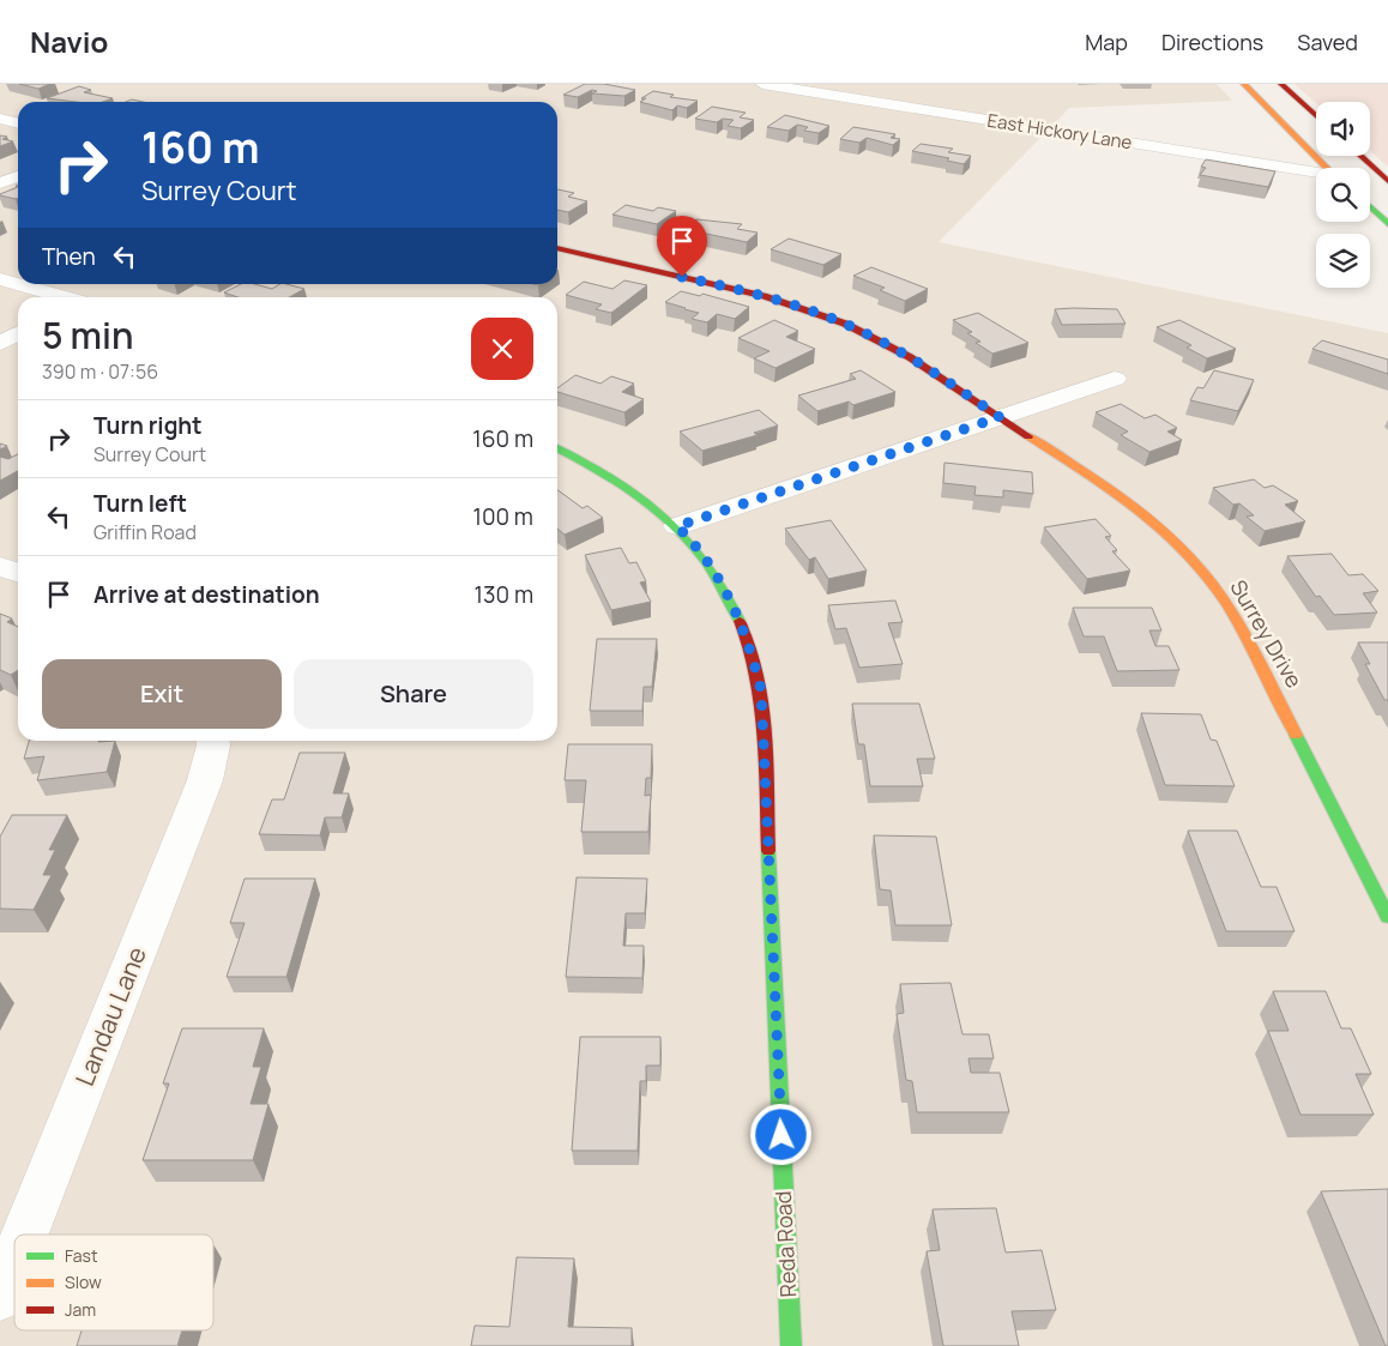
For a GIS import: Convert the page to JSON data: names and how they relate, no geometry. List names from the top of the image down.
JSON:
{
  "streets": {
    "street": [
      "East Hickory Lane",
      "Surrey Drive",
      "Landau Lane",
      "Reda Road"
    ]
  },
  "legend": ["Fast", "Slow", "Jam"],
  "page": {
    "header": "Navio",
    "nav": ["Map", "Directions", "Saved"],
    "turn": ["160 m", "Surrey Court"],
    "then": "Then",
    "heading": ["5 min", "390 m · 07:56"],
    "list": [
      {
        "name": "Turn right",
        "note": "Surrey Court",
        "value": "160 m"
      },
      {
        "name": "Turn left",
        "note": "Griffin Road",
        "value": "100 m"
      },
      {
        "name": "Arrive at destination",
        "value": "130 m"
      }
    ],
    "buttons": ["Exit", "Share"]
  }
}
